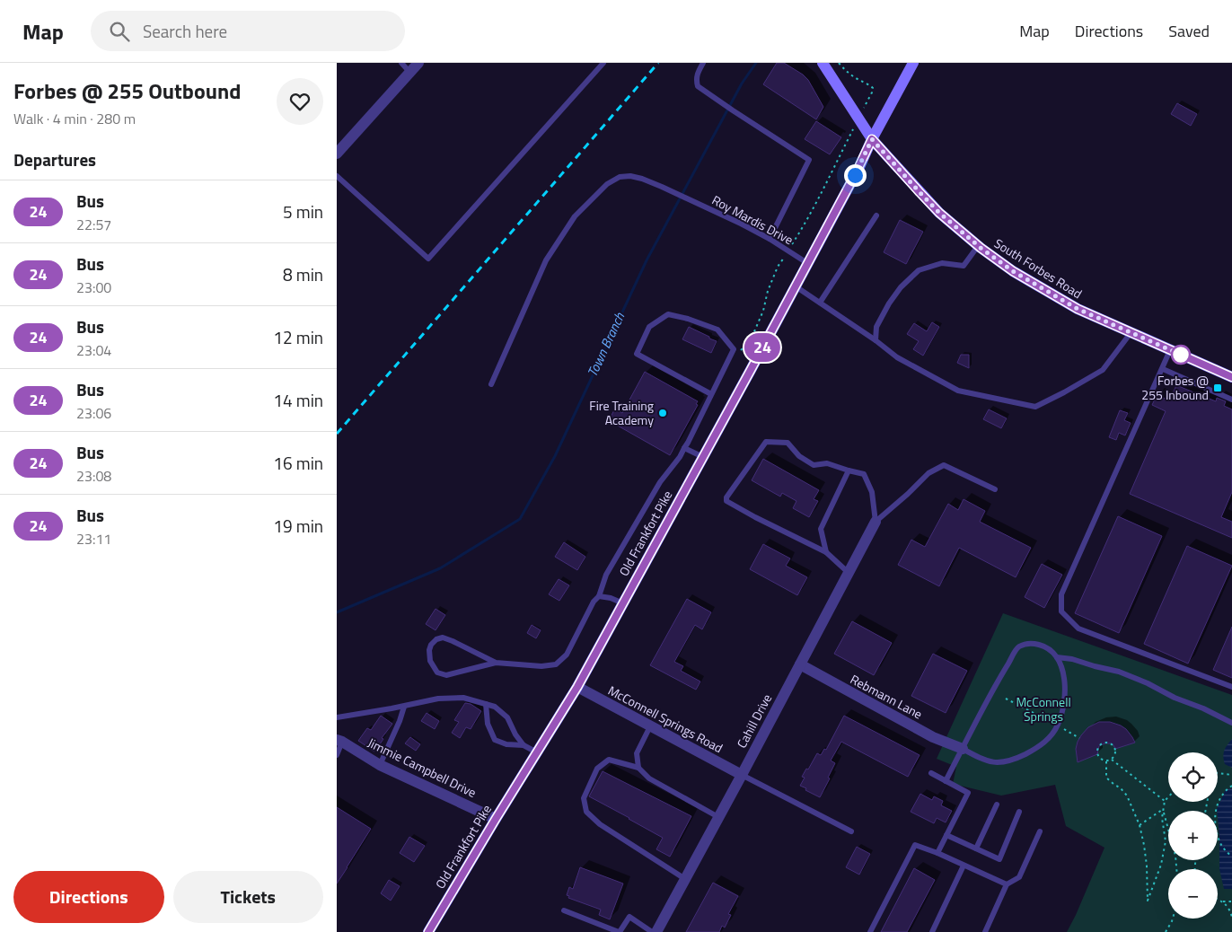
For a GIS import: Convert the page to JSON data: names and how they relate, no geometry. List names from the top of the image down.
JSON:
{
  "streets": {
    "main road": ["South Forbes Road", "Old Frankfort Pike"],
    "street": [
      "Rebmann Lane",
      "McConnell Springs Road",
      "Cahill Drive",
      "Jimmie Campbell Drive"
    ],
    "lane": ["Roy Mardis Drive"]
  },
  "crossings": [
    ["Roy Mardis Drive", "Old Frankfort Pike"],
    ["South Forbes Road", "Old Frankfort Pike"],
    ["Old Frankfort Pike", "McConnell Springs Road"],
    ["Old Frankfort Pike", "Jimmie Campbell Drive"],
    ["Rebmann Lane", "Cahill Drive"],
    ["McConnell Springs Road", "Cahill Drive"]
  ],
  "water": ["Town Branch"],
  "parks": ["McConnell Springs"],
  "places": {
    "transit": ["Forbes @ 255 Inbound"],
    "other": ["Fire Training Academy"]
  },
  "lines": ["bus line 24"],
  "page": {
    "header": "Map",
    "search": "Search here",
    "nav": ["Map", "Directions", "Saved"],
    "heading": [
      ["Forbes @ 255 Outbound", "Walk · 4 min · 280 m"],
      "Departures"
    ],
    "on_map": "24",
    "list": [
      {
        "mark": "24",
        "name": "Bus",
        "note": "22:57",
        "value": "5 min"
      },
      {
        "mark": "24",
        "name": "Bus",
        "note": "23:00",
        "value": "8 min"
      },
      {
        "mark": "24",
        "name": "Bus",
        "note": "23:04",
        "value": "12 min"
      },
      {
        "mark": "24",
        "name": "Bus",
        "note": "23:06",
        "value": "14 min"
      },
      {
        "mark": "24",
        "name": "Bus",
        "note": "23:08",
        "value": "16 min"
      },
      {
        "mark": "24",
        "name": "Bus",
        "note": "23:11",
        "value": "19 min"
      }
    ],
    "map_buttons": ["+", "−"],
    "buttons": ["Directions", "Tickets"]
  }
}
